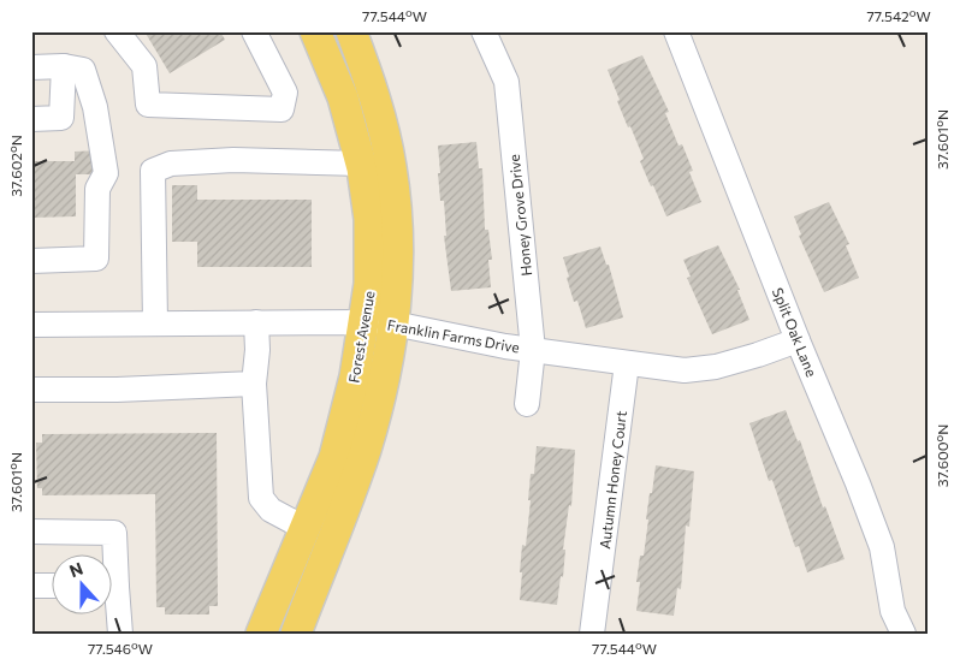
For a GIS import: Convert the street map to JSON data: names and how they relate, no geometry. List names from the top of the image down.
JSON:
{
  "streets": {
    "main road": ["Forest Avenue"],
    "street": [
      "Honey Grove Drive",
      "Split Oak Lane",
      "Franklin Farms Drive",
      "Autumn Honey Court"
    ]
  },
  "crossings": [
    ["Honey Grove Drive", "Franklin Farms Drive"],
    ["Split Oak Lane", "Franklin Farms Drive"],
    ["Franklin Farms Drive", "Forest Avenue"],
    ["Franklin Farms Drive", "Autumn Honey Court"]
  ],
  "north": "top",
  "coordinates": [
    "77.544°W",
    "77.542°W",
    "37.601°N",
    "37.602°N",
    "37.600°N",
    "77.546°W"
  ]
}
